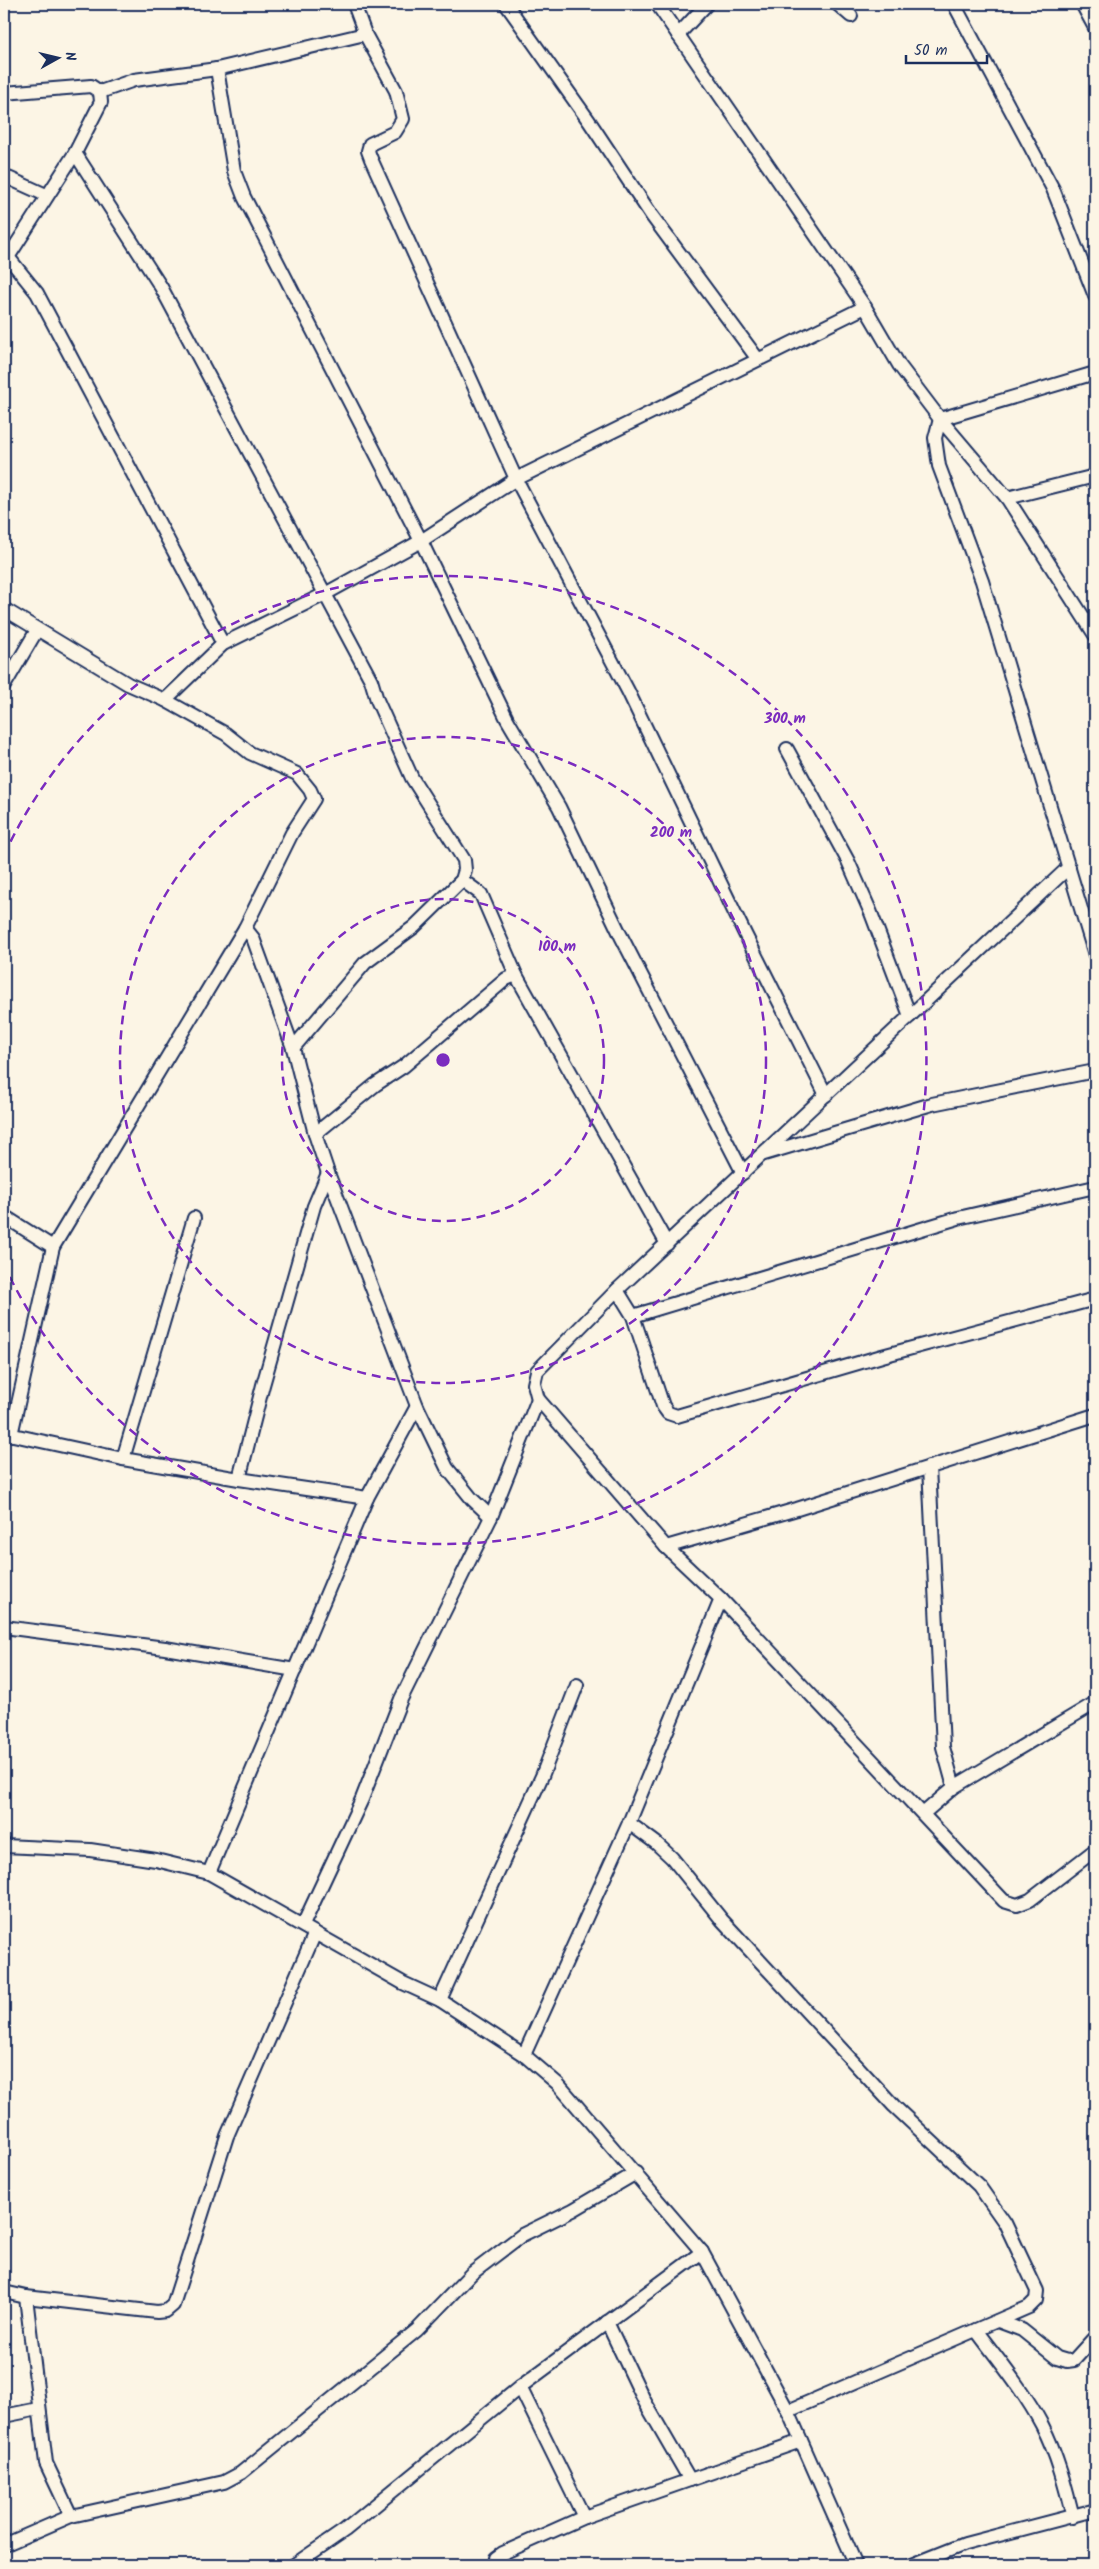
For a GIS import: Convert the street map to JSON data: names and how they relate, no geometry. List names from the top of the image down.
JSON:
{
  "scale_bar": "50 m",
  "north": "right",
  "rings": ["300 m", "200 m", "100 m"]
}
